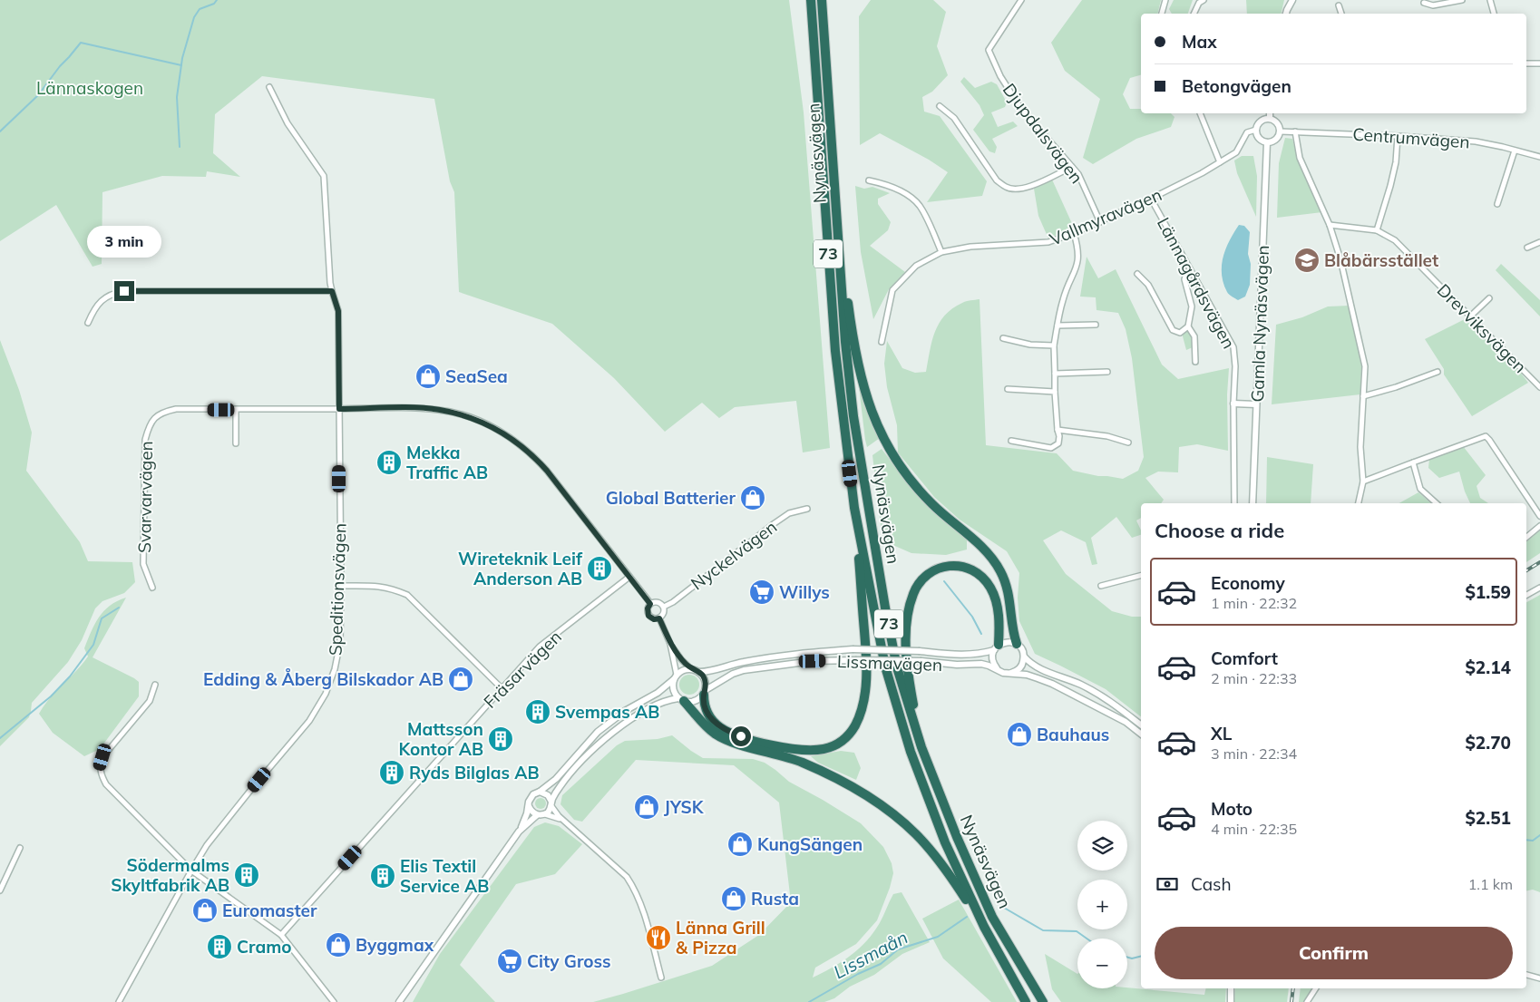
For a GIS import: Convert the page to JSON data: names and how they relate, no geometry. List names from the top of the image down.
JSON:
{
  "streets": {
    "highway": ["Nynäsvägen", "73"],
    "street": [
      "Djupdalsvägen",
      "Centrumvägen",
      "Vallmyravägen",
      "Lännagårdsvägen",
      "Gamla Nynäsvägen",
      "Drevviksvägen",
      "Svarvarvägen",
      "Nyckelvägen",
      "Speditionsvägen",
      "Lissmavägen",
      "Fräsarvägen"
    ]
  },
  "crossings": [
    ["Djupdalsvägen", "Vallmyravägen"],
    ["Centrumvägen", "Vallmyravägen"],
    ["Centrumvägen", "Gamla Nynäsvägen"],
    ["Vallmyravägen", "Lännagårdsvägen"],
    ["Vallmyravägen", "Gamla Nynäsvägen"],
    ["Svarvarvägen", "Nyckelvägen"],
    ["Svarvarvägen", "Speditionsvägen"],
    ["Svarvarvägen", "Fräsarvägen"]
  ],
  "water": ["Lissmaån"],
  "parks": ["Lännaskogen"],
  "places": {
    "school or university": ["Blåbärsstället"],
    "shop": [
      "SeaSea",
      "Global Batterier",
      "Edding & Åberg Bilskador AB",
      "Bauhaus",
      "JYSK",
      "KungSängen",
      "Rusta",
      "Euromaster",
      "Byggmax"
    ],
    "building": [
      "Mekka Traffic AB",
      "Wireteknik Leif Anderson AB",
      "Svempas AB",
      "Mattsson Kontor AB",
      "Ryds Bilglas AB",
      "Södermalms Skyltfabrik AB",
      "Elis Textil Service AB",
      "Cramo"
    ],
    "supermarket": ["Willys", "City Gross"],
    "restaurant": ["Länna Grill & Pizza"]
  },
  "page": {
    "banner": ["Max", "Betongvägen"],
    "bubble": "3 min",
    "heading": "Choose a ride",
    "list": [
      {
        "name": "Economy",
        "note": "1 min · 22:32",
        "value": "$1.59"
      },
      {
        "name": "Comfort",
        "note": "2 min · 22:33",
        "value": "$2.14"
      },
      {
        "name": "XL",
        "note": "3 min · 22:34",
        "value": "$2.70"
      },
      {
        "name": "Moto",
        "note": "4 min · 22:35",
        "value": "$2.51"
      }
    ],
    "map_buttons": ["+", "−"],
    "pay": ["Cash", "1.1 km"],
    "buttons": "Confirm"
  }
}
